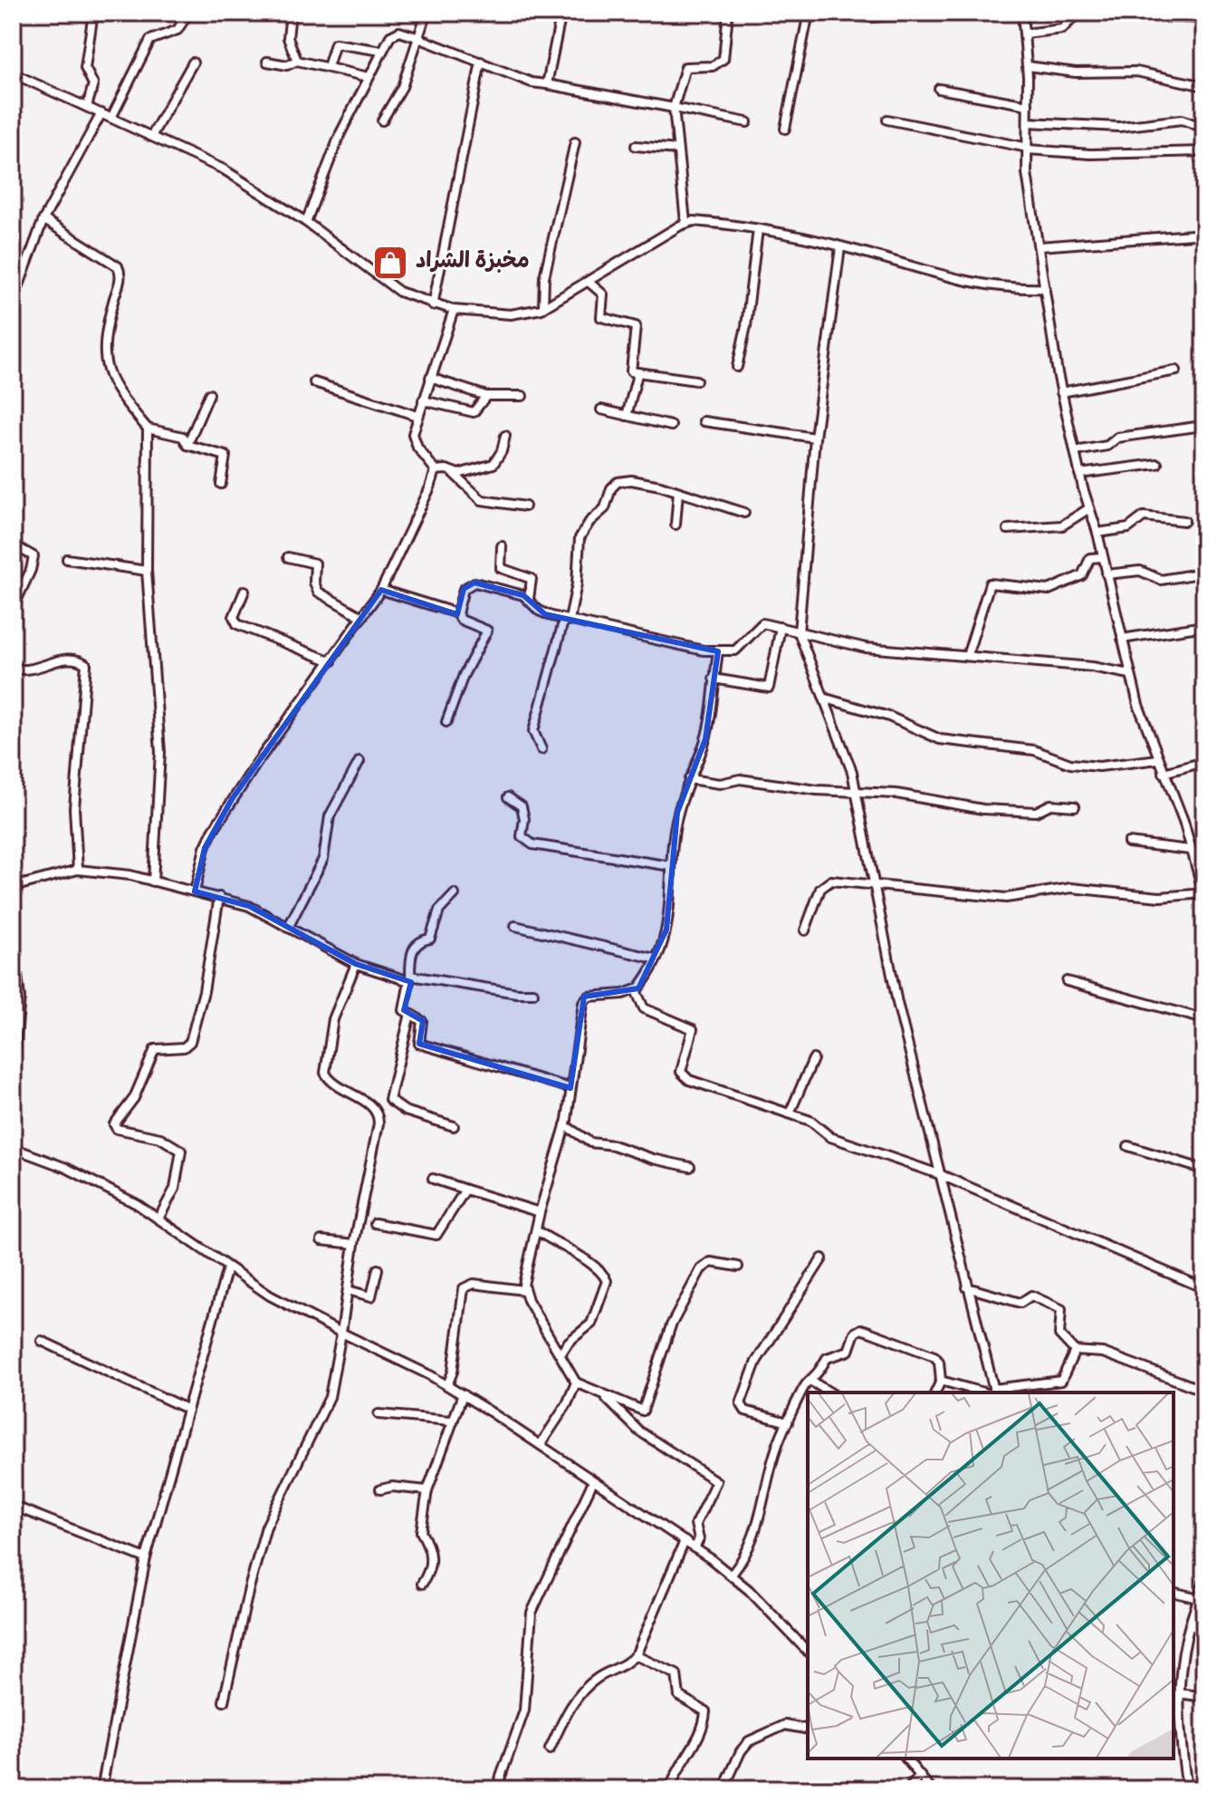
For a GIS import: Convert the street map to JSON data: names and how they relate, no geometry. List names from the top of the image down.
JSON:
{
  "places": {
    "shop": ["مخبزة الشراد"]
  }
}
